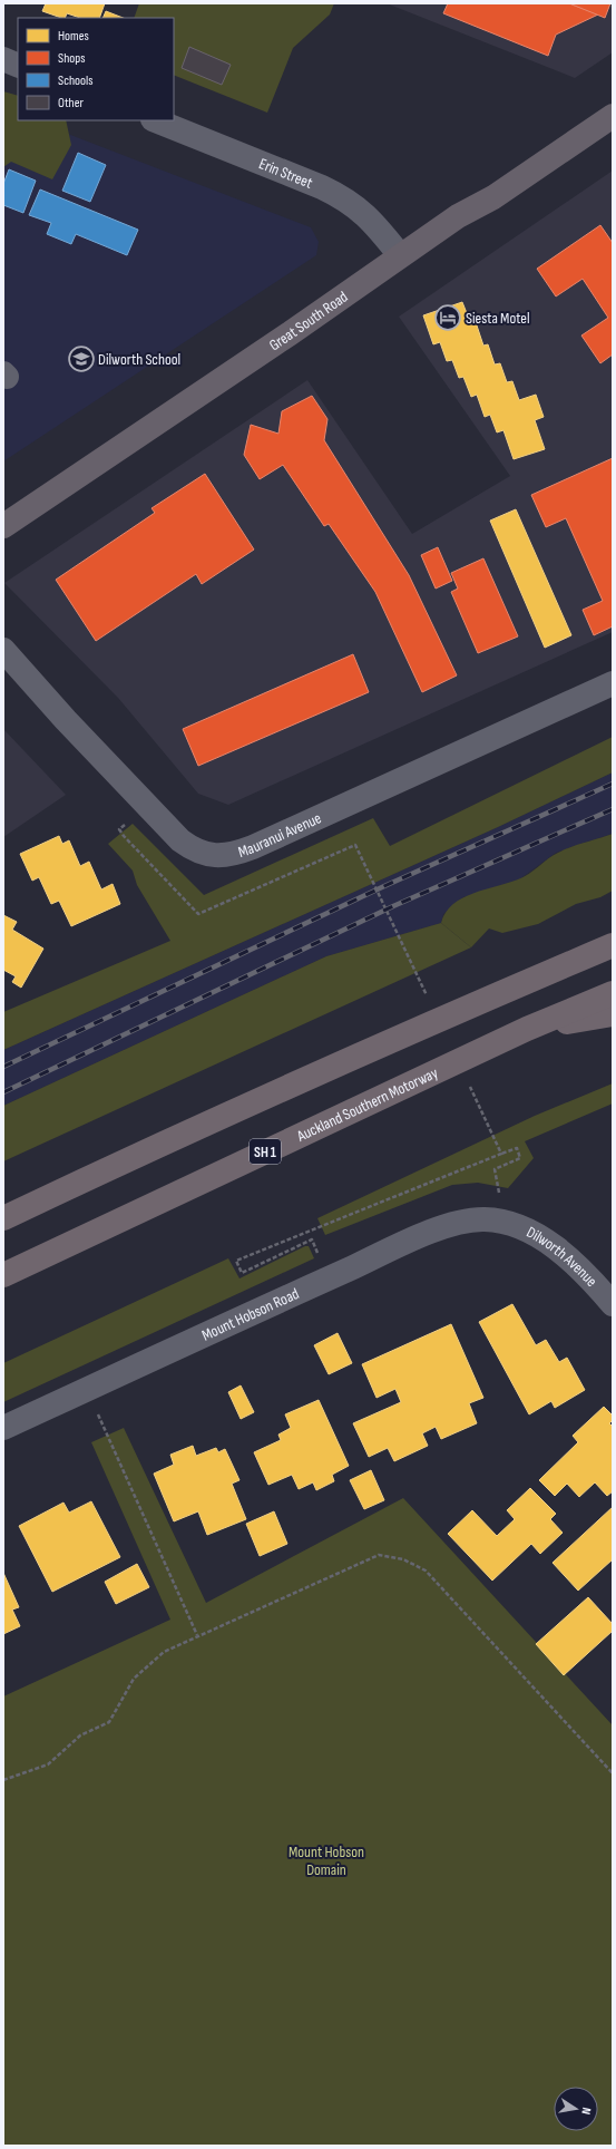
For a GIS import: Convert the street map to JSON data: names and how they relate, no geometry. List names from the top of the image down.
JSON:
{
  "streets": {
    "highway": ["Auckland Southern Motorway", "SH 1"],
    "main road": ["Great South Road"],
    "street": [
      "Erin Street",
      "Mauranui Avenue",
      "Dilworth Avenue",
      "Mount Hobson Road"
    ]
  },
  "crossings": [
    ["Erin Street", "Great South Road"],
    ["Dilworth Avenue", "Mount Hobson Road"]
  ],
  "parks": ["Mount Hobson Domain"],
  "places": {
    "hotel": ["Siesta Motel"],
    "school or university": ["Dilworth School"]
  },
  "legend": [
    "Homes",
    "Shops",
    "Schools",
    "Other"
  ],
  "north": "right"
}
